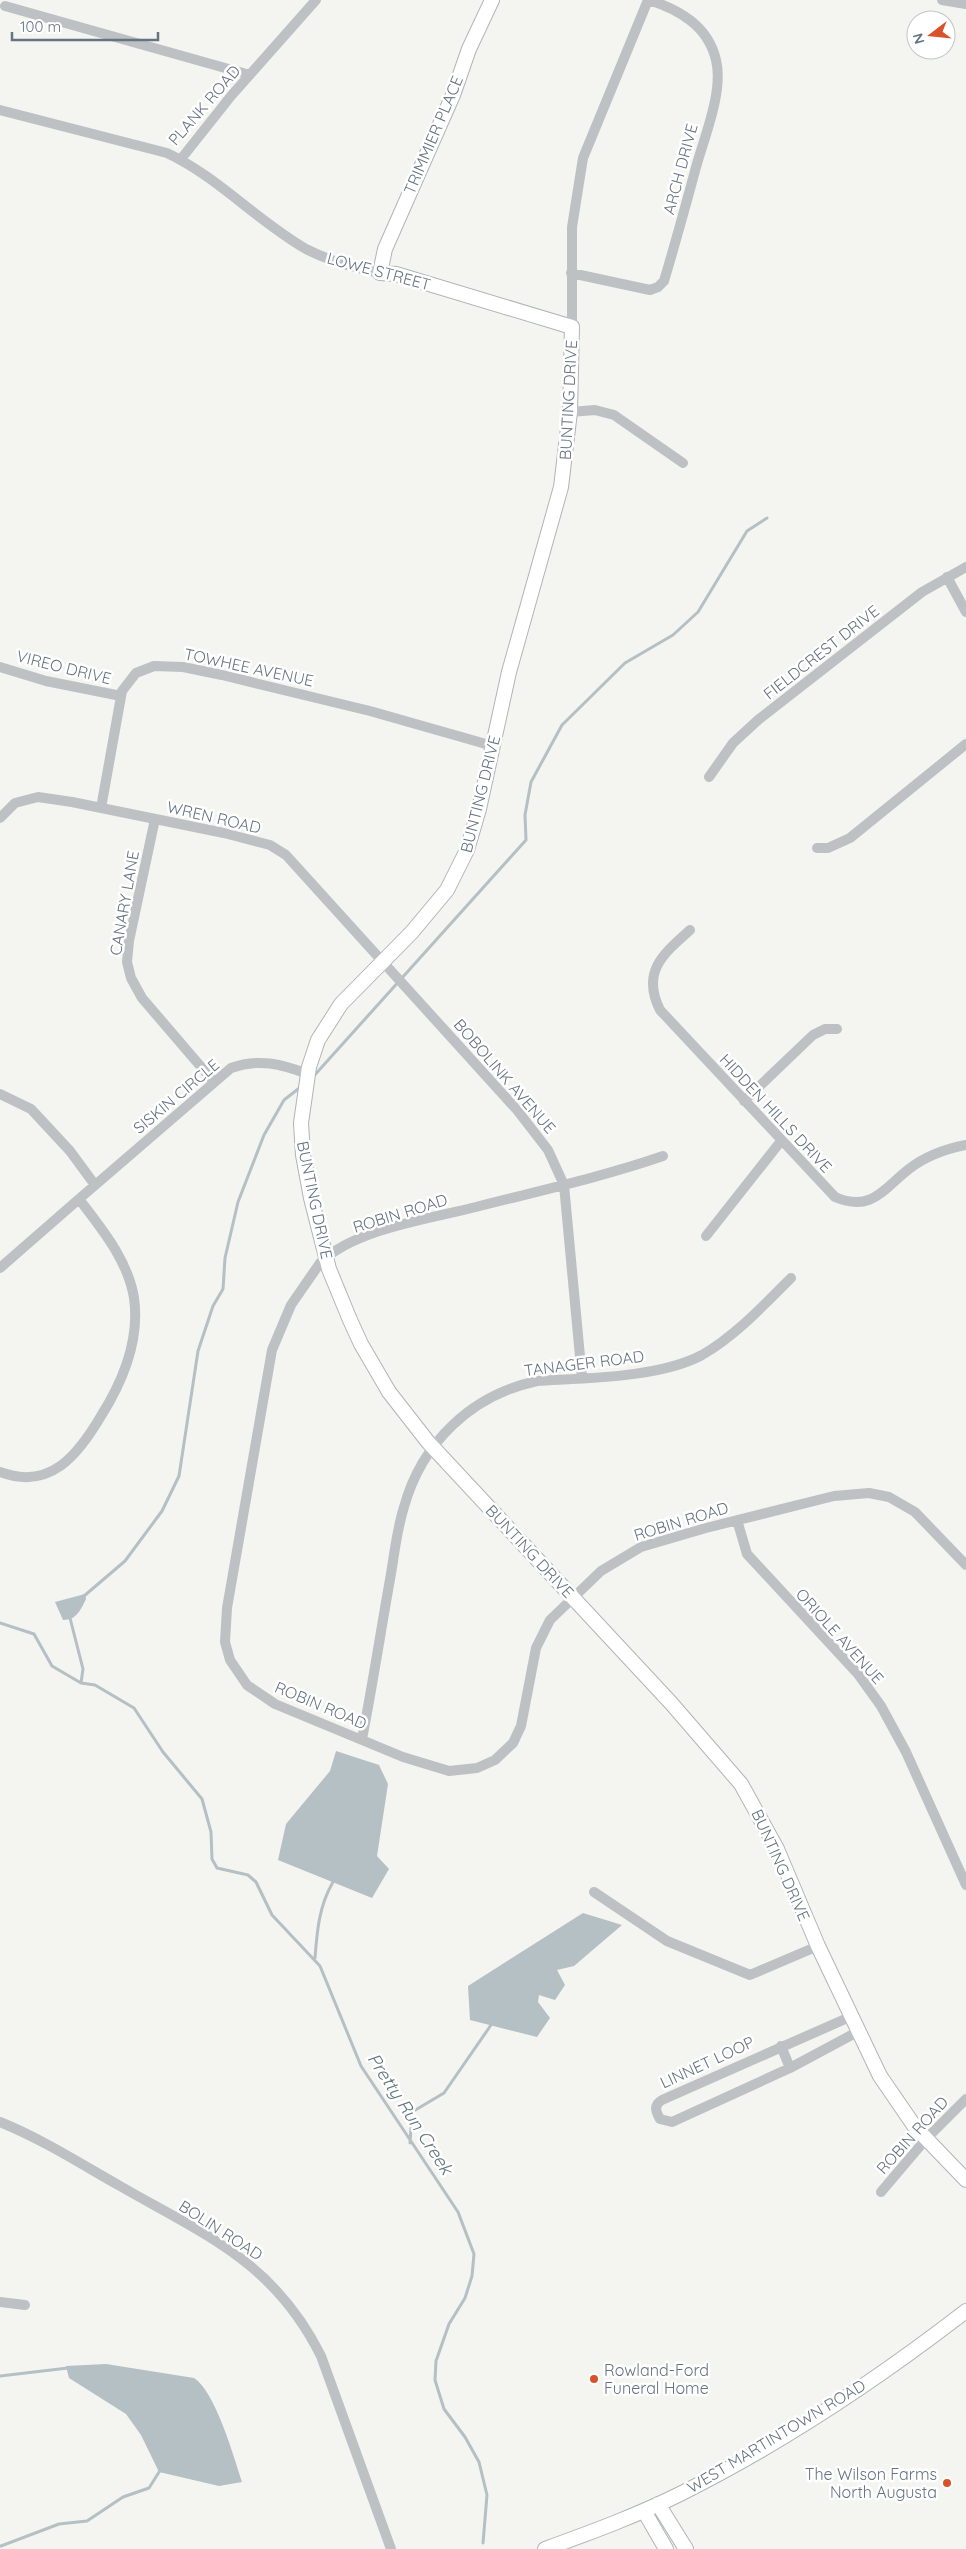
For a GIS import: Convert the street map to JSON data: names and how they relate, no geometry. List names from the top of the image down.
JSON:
{
  "streets": {
    "street": [
      "PLANK ROAD",
      "TRIMMIER PLACE",
      "ARCH DRIVE",
      "LOWE STREET",
      "BUNTING DRIVE",
      "FIELDCREST DRIVE",
      "VIREO DRIVE",
      "TOWHEE AVENUE",
      "WREN ROAD",
      "CANARY LANE",
      "BOBOLINK AVENUE",
      "SISKIN CIRCLE",
      "HIDDEN HILLS DRIVE",
      "ROBIN ROAD",
      "TANAGER ROAD",
      "ORIOLE AVENUE",
      "LINNET LOOP",
      "BOLIN ROAD",
      "WEST MARTINTOWN ROAD"
    ]
  },
  "crossings": [
    ["PLANK ROAD", "LOWE STREET"],
    ["TRIMMIER PLACE", "LOWE STREET"],
    ["ARCH DRIVE", "BUNTING DRIVE"],
    ["LOWE STREET", "BUNTING DRIVE"],
    ["BUNTING DRIVE", "TOWHEE AVENUE"],
    ["BUNTING DRIVE", "WREN ROAD"],
    ["BUNTING DRIVE", "BOBOLINK AVENUE"],
    ["BUNTING DRIVE", "SISKIN CIRCLE"],
    ["BUNTING DRIVE", "ROBIN ROAD"],
    ["BUNTING DRIVE", "TANAGER ROAD"],
    ["BUNTING DRIVE", "LINNET LOOP"],
    ["VIREO DRIVE", "TOWHEE AVENUE"],
    ["TOWHEE AVENUE", "WREN ROAD"],
    ["WREN ROAD", "CANARY LANE"],
    ["WREN ROAD", "BOBOLINK AVENUE"],
    ["CANARY LANE", "SISKIN CIRCLE"],
    ["BOBOLINK AVENUE", "ROBIN ROAD"],
    ["BOBOLINK AVENUE", "TANAGER ROAD"],
    ["ROBIN ROAD", "TANAGER ROAD"],
    ["ROBIN ROAD", "ORIOLE AVENUE"]
  ],
  "water": ["Pretty Run Creek"],
  "places": ["Rowland-Ford Funeral Home", "The Wilson Farms North Augusta"],
  "scale_bar": "100 m",
  "north": "left"
}
